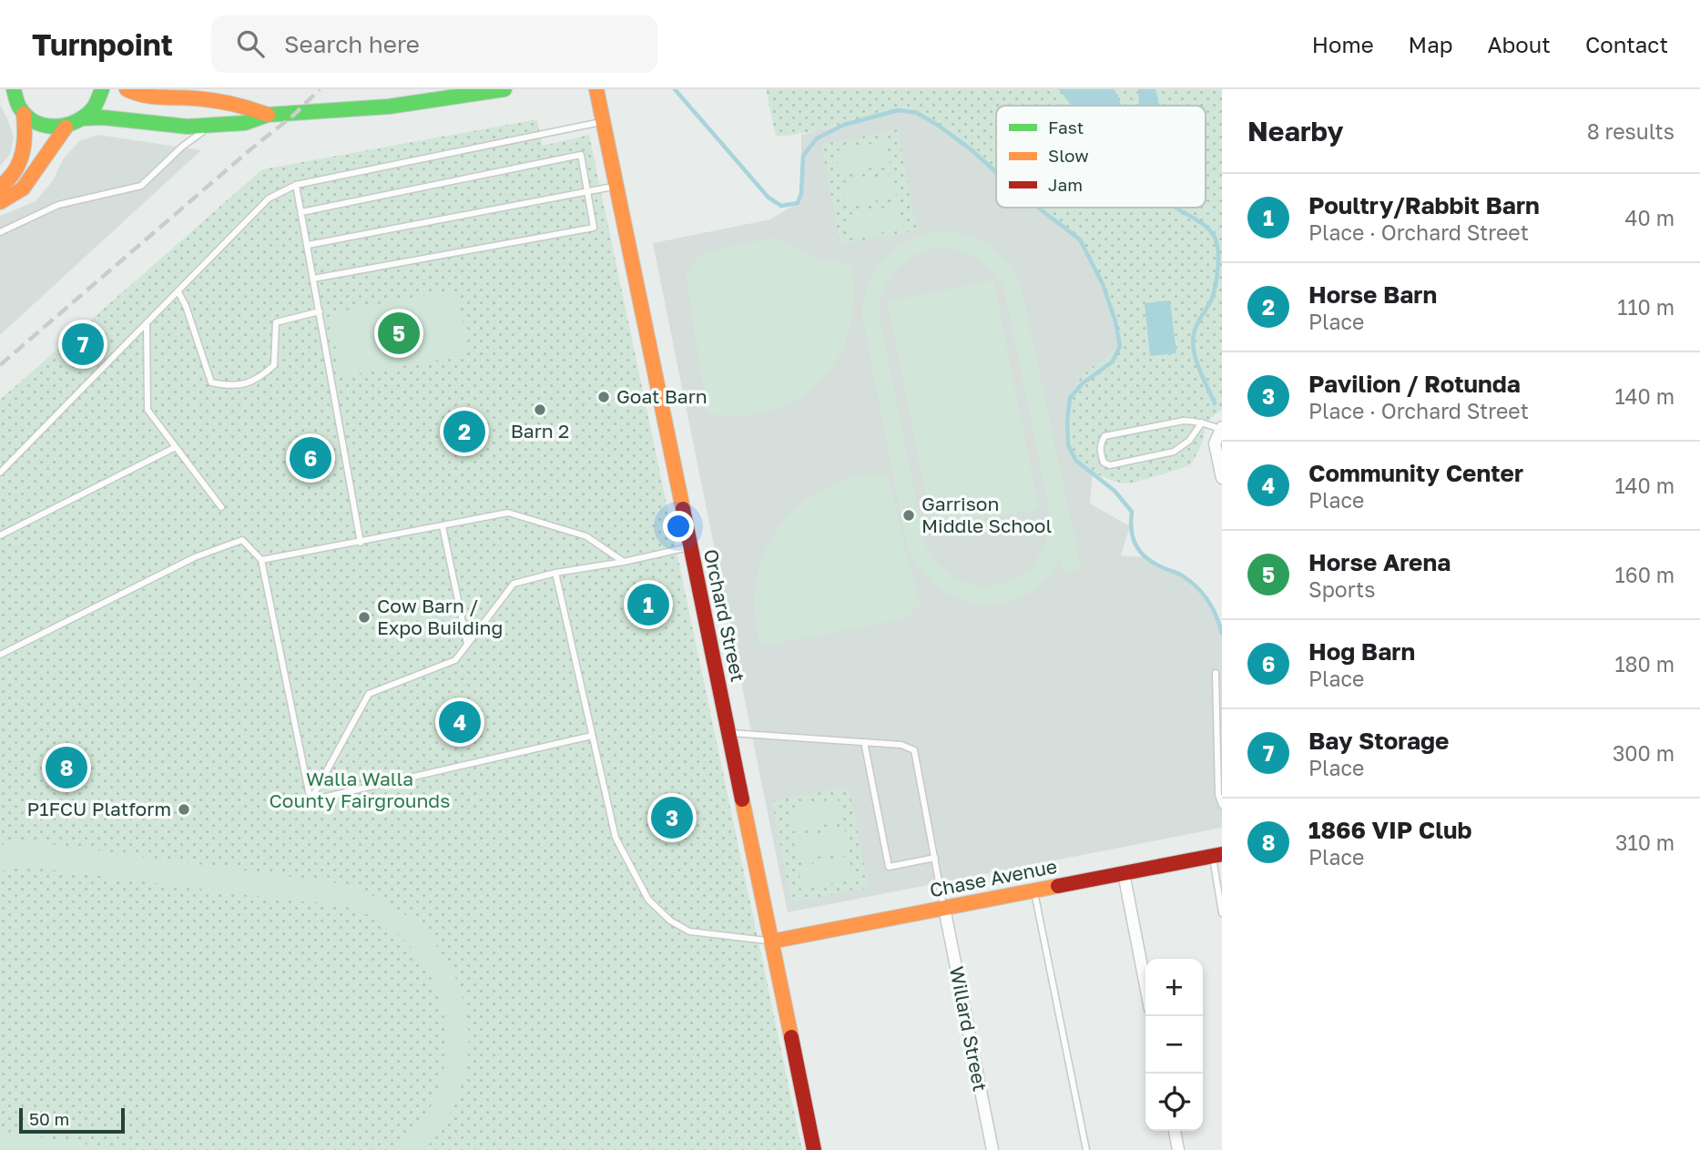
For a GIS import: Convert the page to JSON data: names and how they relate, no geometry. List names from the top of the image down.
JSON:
{
  "streets": {
    "street": ["Orchard Street", "Chase Avenue", "Willard Street"]
  },
  "crossings": [
    ["Orchard Street", "Chase Avenue"],
    ["Chase Avenue", "Willard Street"]
  ],
  "parks": ["Walla Walla County Fairgrounds"],
  "places": [
    "Goat Barn",
    "Barn 2",
    "Garrison Middle School",
    "Cow Barn / Expo Building",
    "P1FCU Platform"
  ],
  "legend": ["Fast", "Slow", "Jam"],
  "scale_bar": "50 m",
  "page": {
    "header": "Turnpoint",
    "search": "Search here",
    "nav": [
      "Home",
      "Map",
      "About",
      "Contact"
    ],
    "heading": ["Nearby", "8 results"],
    "list": [
      {
        "mark": "1",
        "name": "Poultry/Rabbit Barn",
        "note": "Place · Orchard Street",
        "value": "40 m"
      },
      {
        "mark": "2",
        "name": "Horse Barn",
        "note": "Place",
        "value": "110 m"
      },
      {
        "mark": "3",
        "name": "Pavilion / Rotunda",
        "note": "Place · Orchard Street",
        "value": "140 m"
      },
      {
        "mark": "4",
        "name": "Community Center",
        "note": "Place",
        "value": "140 m"
      },
      {
        "mark": "5",
        "name": "Horse Arena",
        "note": "Sports",
        "value": "160 m"
      },
      {
        "mark": "6",
        "name": "Hog Barn",
        "note": "Place",
        "value": "180 m"
      },
      {
        "mark": "7",
        "name": "Bay Storage",
        "note": "Place",
        "value": "300 m"
      },
      {
        "mark": "8",
        "name": "1866 VIP Club",
        "note": "Place",
        "value": "310 m"
      }
    ],
    "pins": [
      "5",
      "7",
      "2",
      "6",
      "1",
      "4",
      "8",
      "3"
    ],
    "map_buttons": ["+", "−"],
    "scale": "50 m"
  }
}
